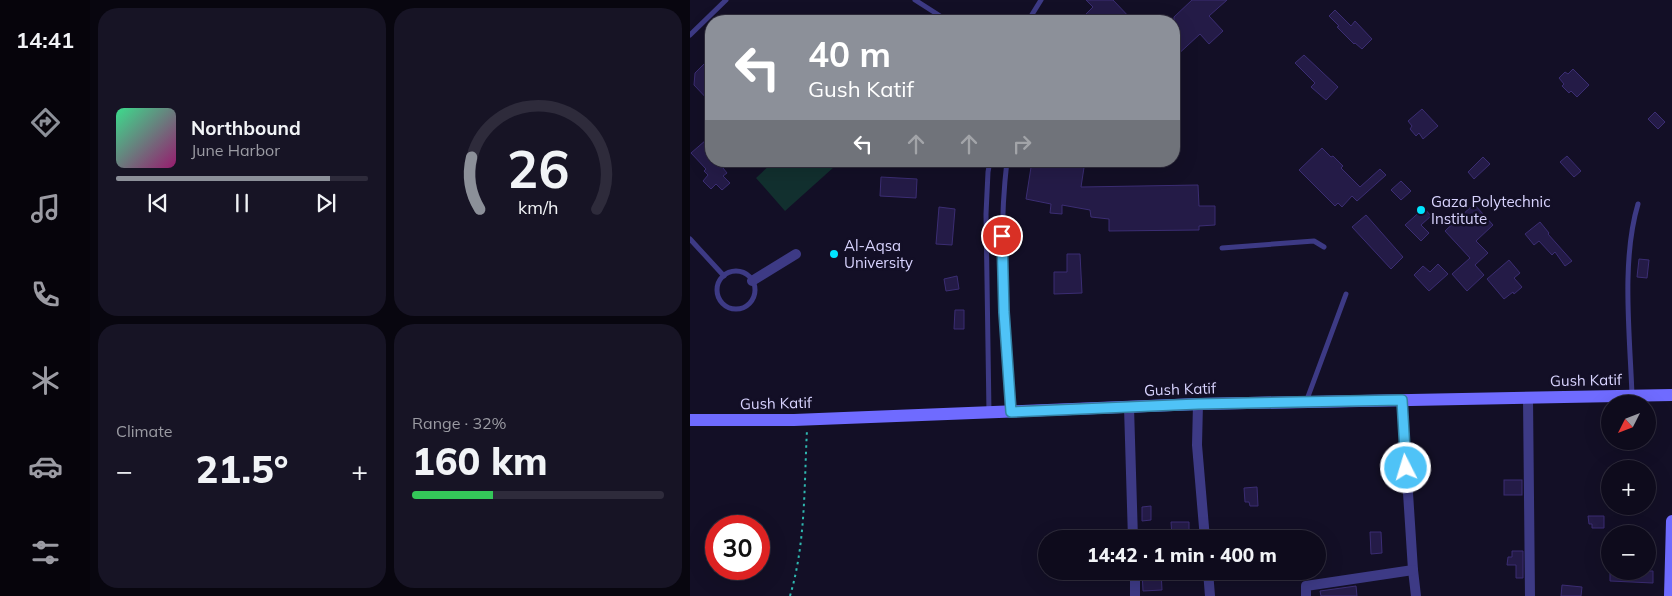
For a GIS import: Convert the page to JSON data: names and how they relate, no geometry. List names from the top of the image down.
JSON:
{
  "streets": {
    "main road": ["Gush Katif"]
  },
  "places": ["Gaza Polytechnic Institute", "Al-Aqsa University"],
  "north": "bottom left",
  "page": {
    "tabs": "14:41",
    "turn": ["40 m", "Gush Katif"],
    "song": ["Northbound", "June Harbor"],
    "tile": [
      "Climate",
      ["Range · 32%", "160 km"]
    ],
    "map_buttons": ["+", "−"],
    "heat": ["−", "21.5°", "+"],
    "limit": "30",
    "trip": "14:42 · 1 min · 400 m",
    "gauge": ["26", "km/h"]
  }
}
